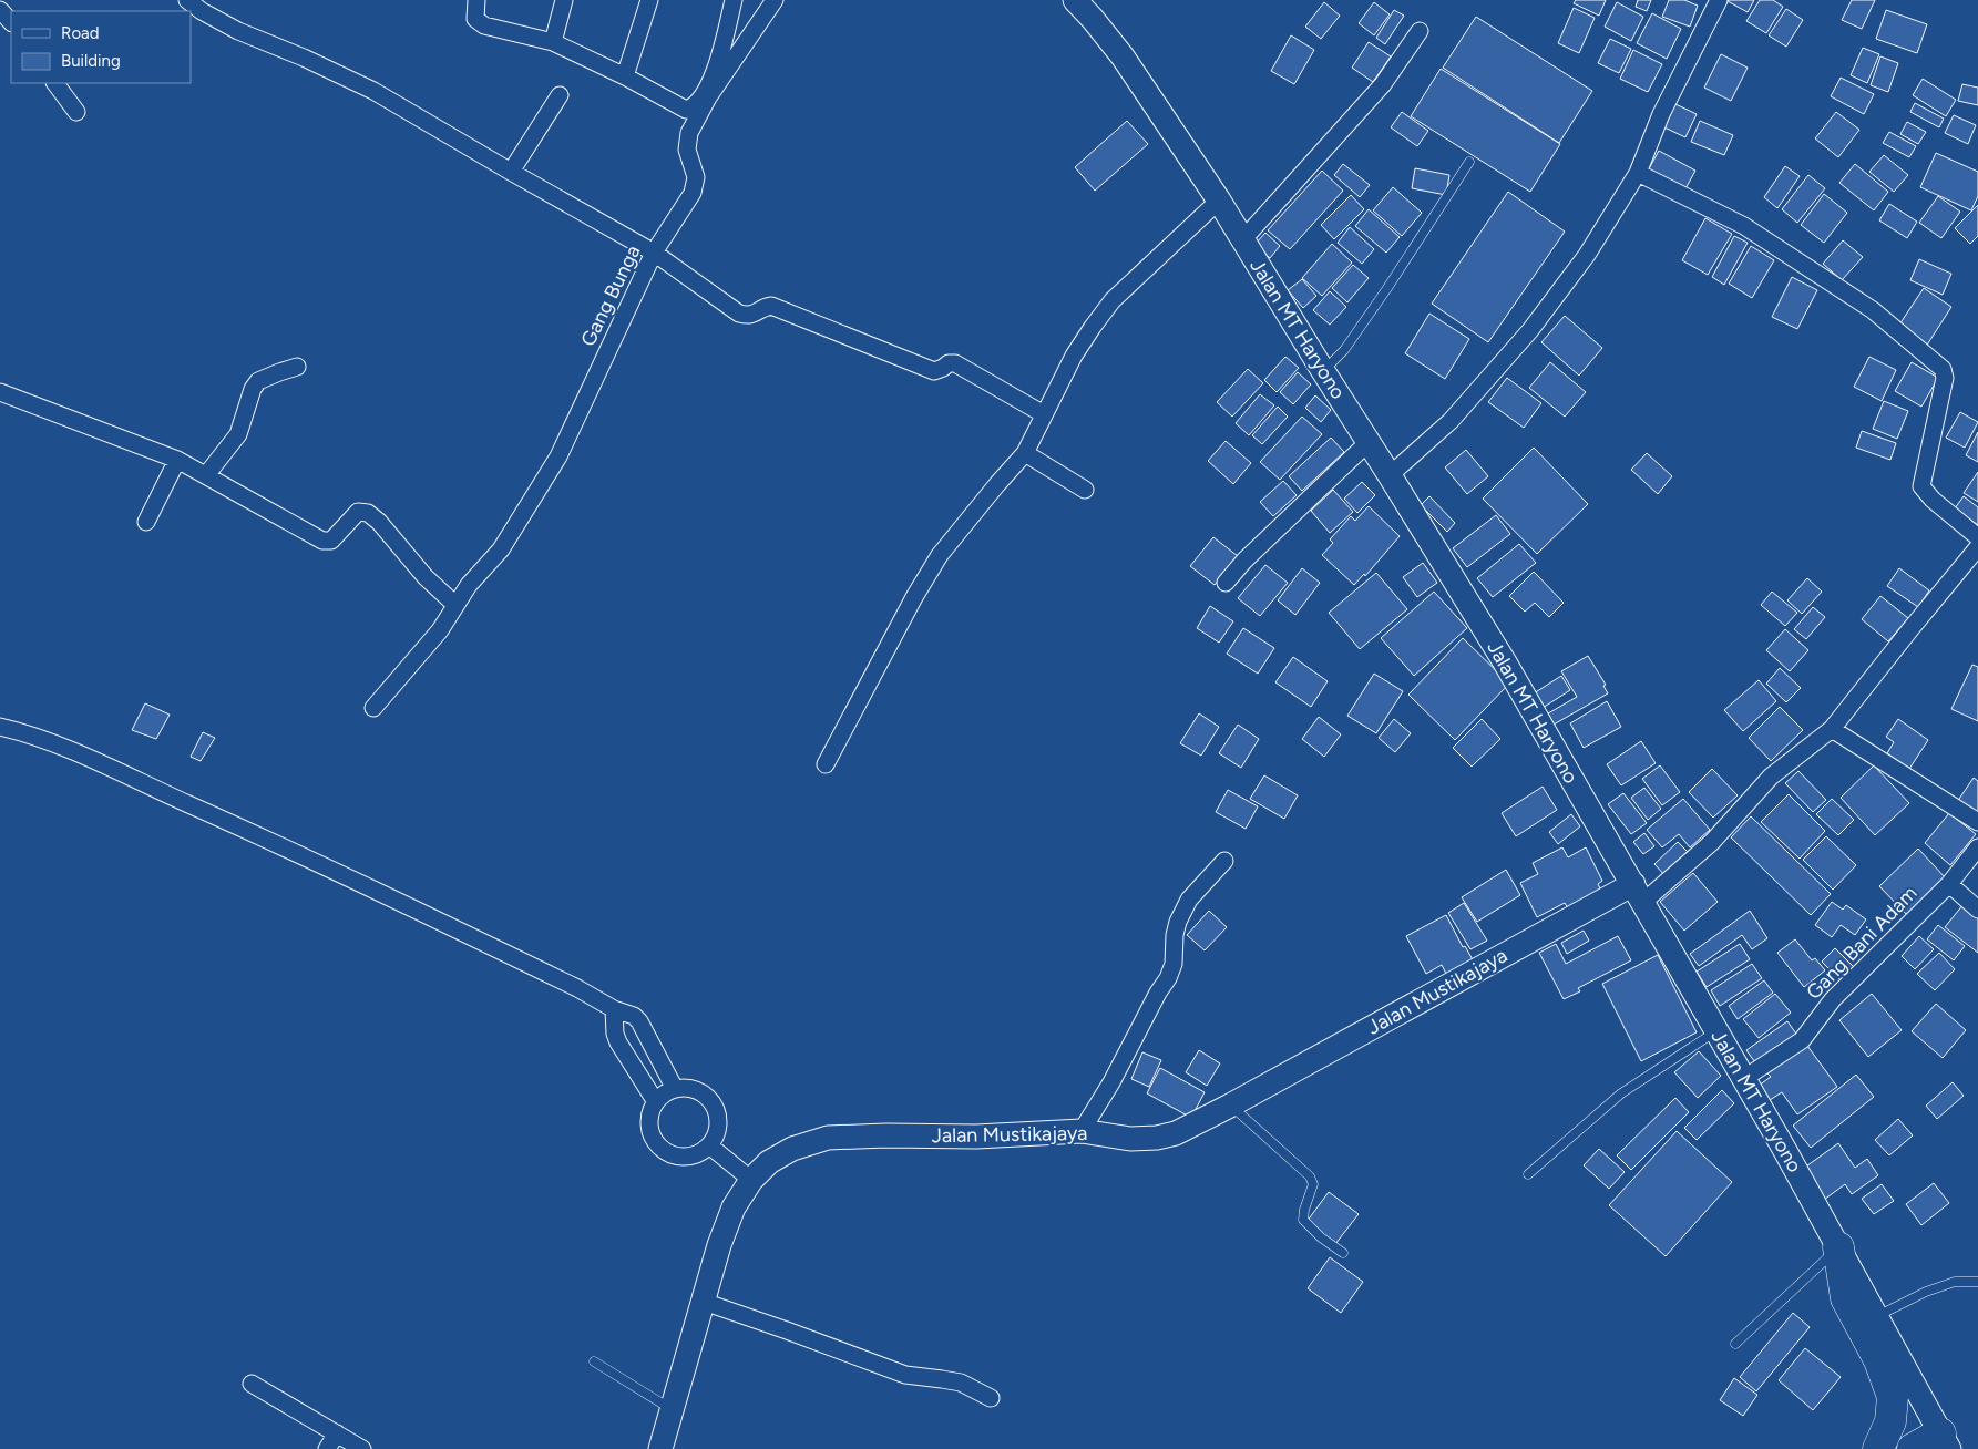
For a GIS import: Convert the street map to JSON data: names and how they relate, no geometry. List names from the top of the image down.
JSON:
{
  "streets": {
    "main road": ["Jalan MT Haryono", "Jalan Mustikajaya"],
    "street": ["Gang Bunga", "Gang Bani Adam"]
  },
  "crossings": [
    ["Jalan MT Haryono", "Gang Bani Adam"],
    ["Jalan MT Haryono", "Jalan Mustikajaya"]
  ],
  "legend": ["Road", "Building"]
}
